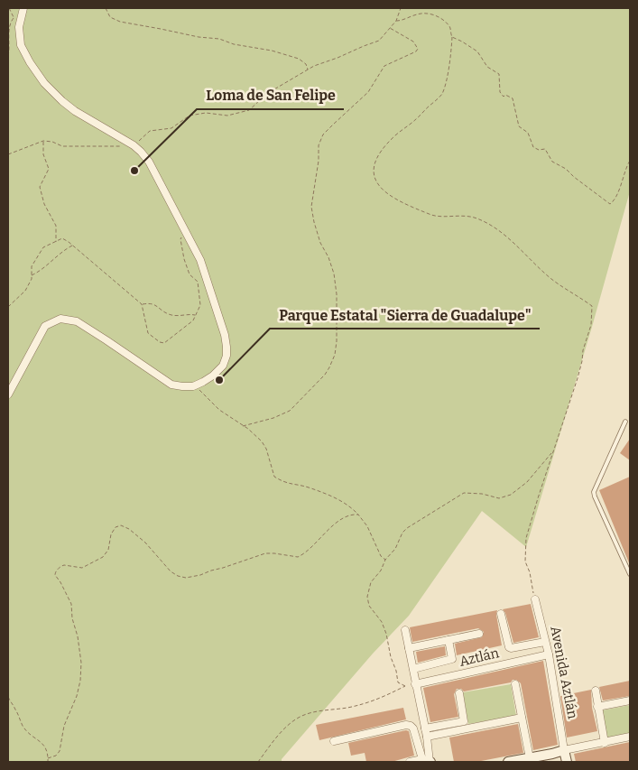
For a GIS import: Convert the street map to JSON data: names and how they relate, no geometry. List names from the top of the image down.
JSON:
{
  "streets": {
    "street": ["Aztlán", "Avenida Aztlán"]
  },
  "crossings": [
    ["Aztlán", "Avenida Aztlán"]
  ],
  "places": ["Loma de San Felipe", "Parque Estatal \"Sierra de Guadalupe\""]
}
